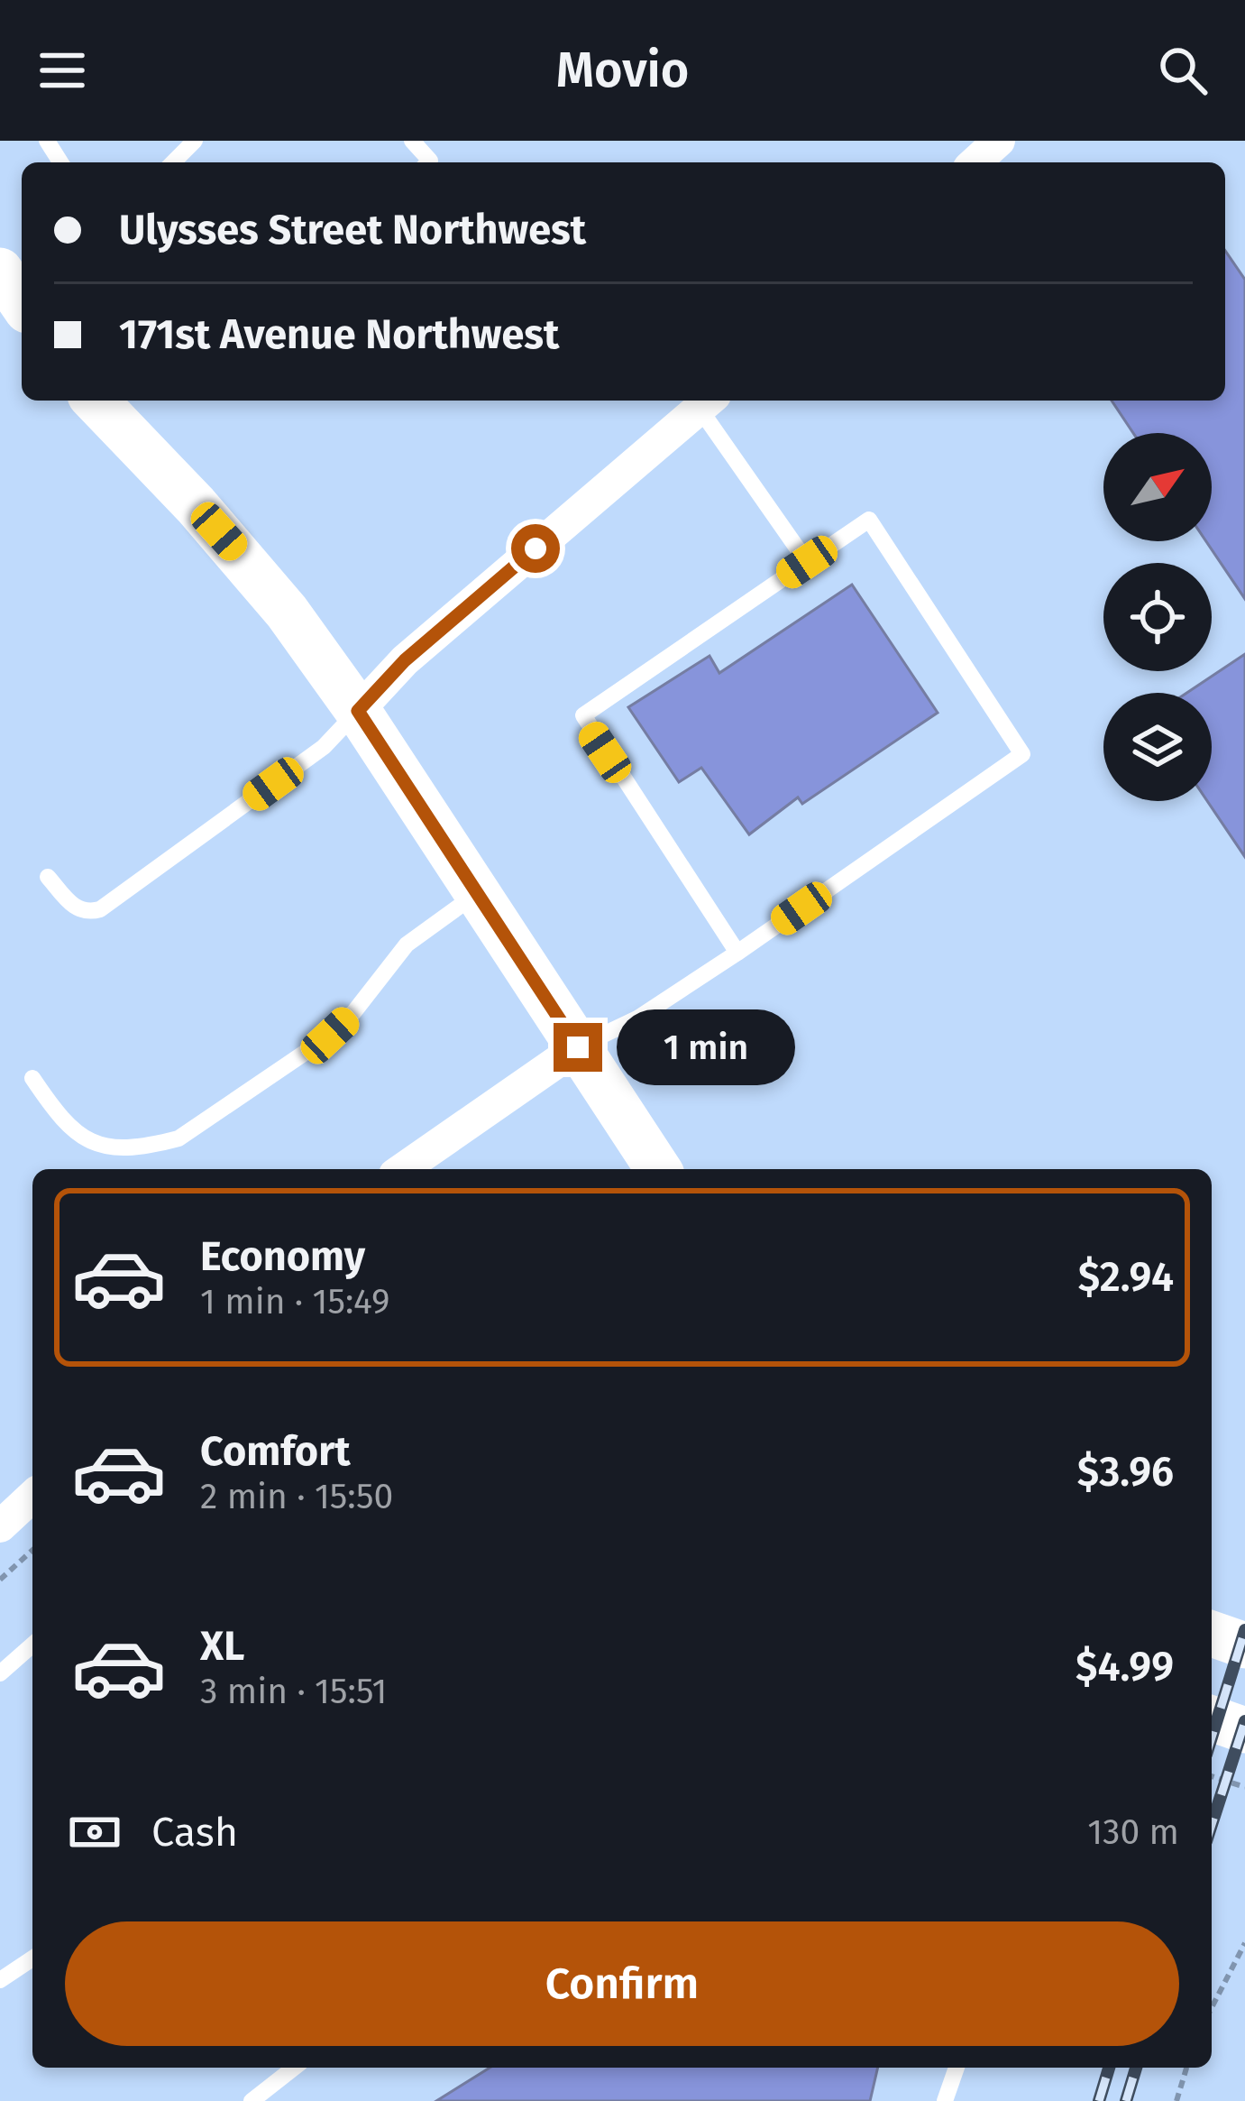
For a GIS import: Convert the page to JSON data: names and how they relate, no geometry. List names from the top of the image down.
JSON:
{
  "north": "top right",
  "page": {
    "header": "Movio",
    "banner": ["Ulysses Street Northwest", "171st Avenue Northwest"],
    "bubble": "1 min",
    "list": [
      {
        "name": "Economy",
        "note": "1 min · 15:49",
        "value": "$2.94"
      },
      {
        "name": "Comfort",
        "note": "2 min · 15:50",
        "value": "$3.96"
      },
      {
        "name": "XL",
        "note": "3 min · 15:51",
        "value": "$4.99"
      }
    ],
    "pay": ["Cash", "130 m"],
    "buttons": "Confirm"
  }
}
